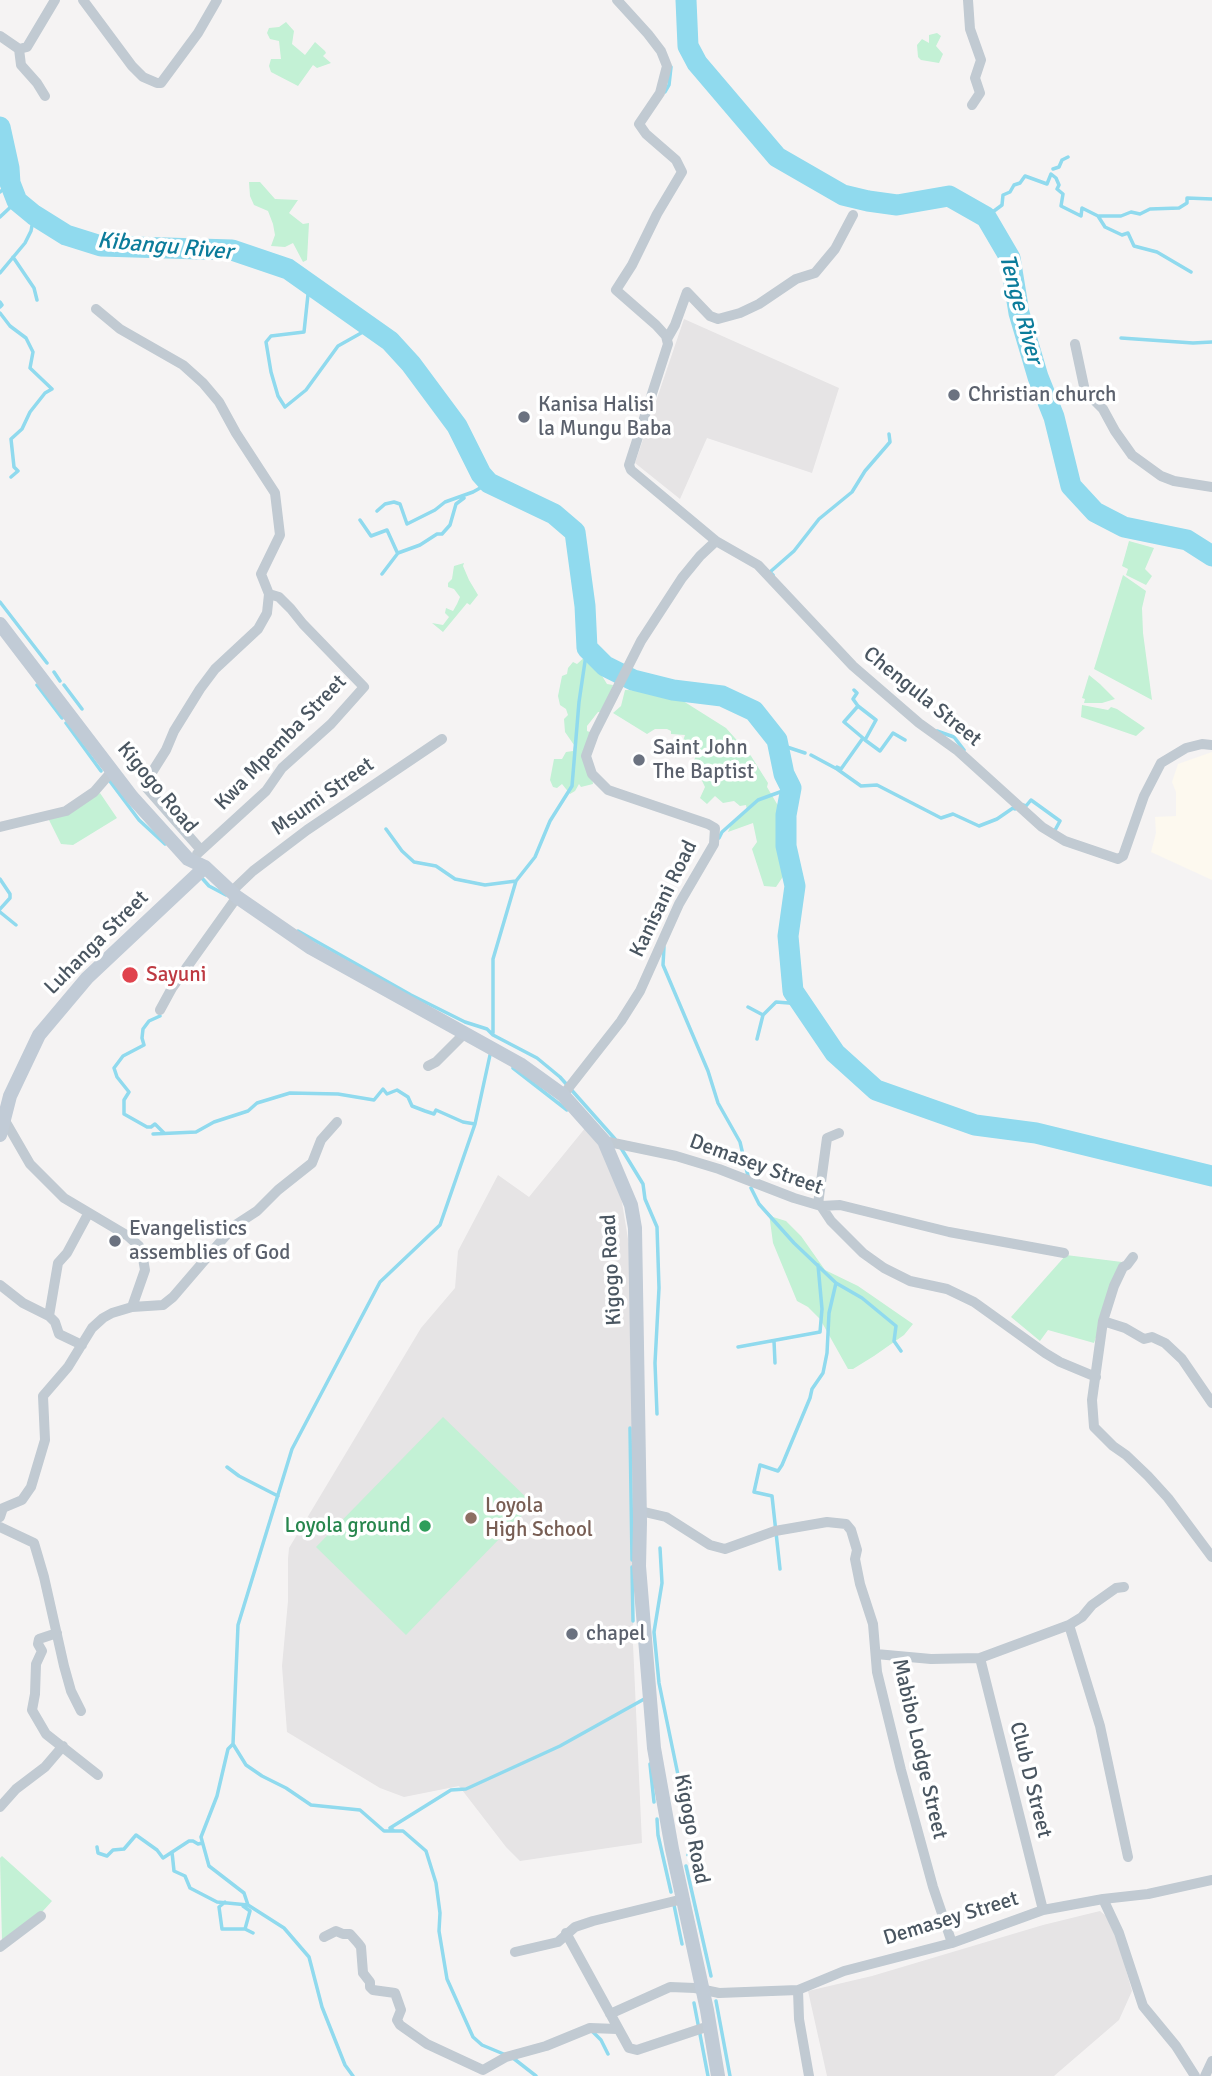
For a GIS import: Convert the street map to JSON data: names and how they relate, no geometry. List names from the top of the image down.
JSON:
{
  "streets": {
    "main road": ["Kigogo Road", "Luhanga Street"],
    "street": [
      "Chengula Street",
      "Kwa Mpemba Street",
      "Msumi Street",
      "Kanisani Road",
      "Demasey Street",
      "Mabibo Lodge Street",
      "Club D Street"
    ]
  },
  "crossings": [
    ["Chengula Street", "Kanisani Road"],
    ["Kwa Mpemba Street", "Kigogo Road"],
    ["Kigogo Road", "Msumi Street"],
    ["Kigogo Road", "Kanisani Road"],
    ["Kigogo Road", "Luhanga Street"],
    ["Kigogo Road", "Demasey Street"],
    ["Kigogo Road", "Mabibo Lodge Street"],
    ["Demasey Street", "Mabibo Lodge Street"],
    ["Demasey Street", "Club D Street"]
  ],
  "water": ["Kibangu River", "Tenge River"],
  "places": [
    "Christian church",
    "Kanisa Halisi la Mungu Baba",
    "Saint John The Baptist",
    "Sayuni",
    "Evangelistics assemblies of God",
    "Loyola High School",
    "Loyola ground",
    "chapel"
  ]
}
